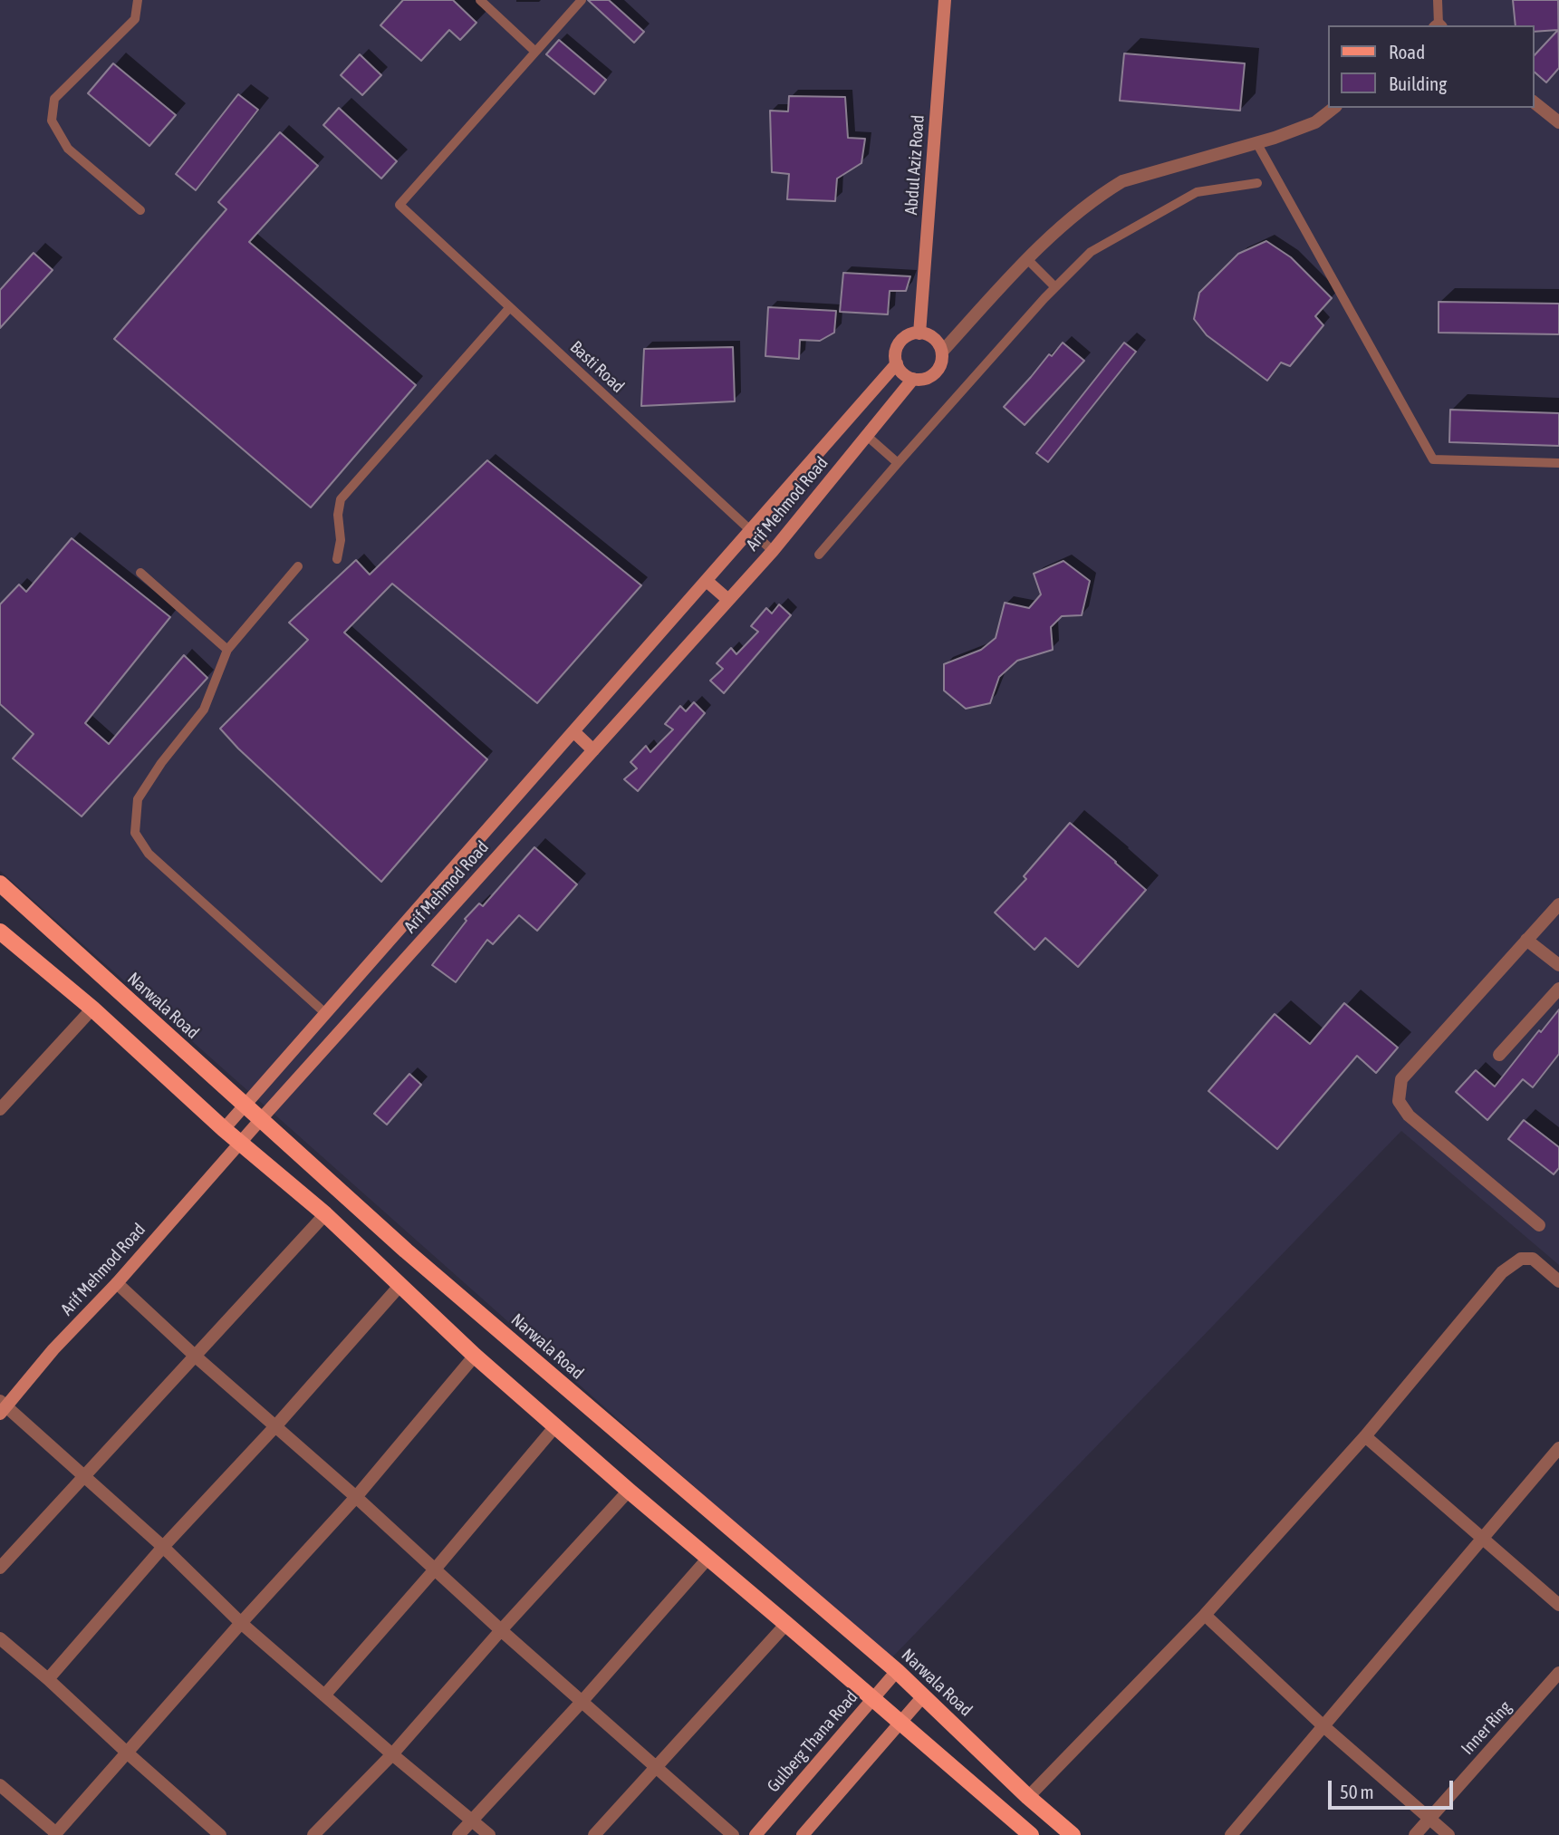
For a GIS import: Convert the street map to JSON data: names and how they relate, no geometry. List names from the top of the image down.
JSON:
{
  "streets": {
    "main road": ["Narwala Road"],
    "street": [
      "Abdul Aziz Road",
      "Arif Mehmod Road",
      "Inner Ring",
      "Gulberg Thana Road"
    ],
    "lane": ["Basti Road"]
  },
  "crossings": [
    ["Abdul Aziz Road", "Arif Mehmod Road"],
    ["Basti Road", "Arif Mehmod Road"],
    ["Arif Mehmod Road", "Narwala Road"],
    ["Narwala Road", "Gulberg Thana Road"]
  ],
  "legend": ["Road", "Building"],
  "scale_bar": "50 m"
}
